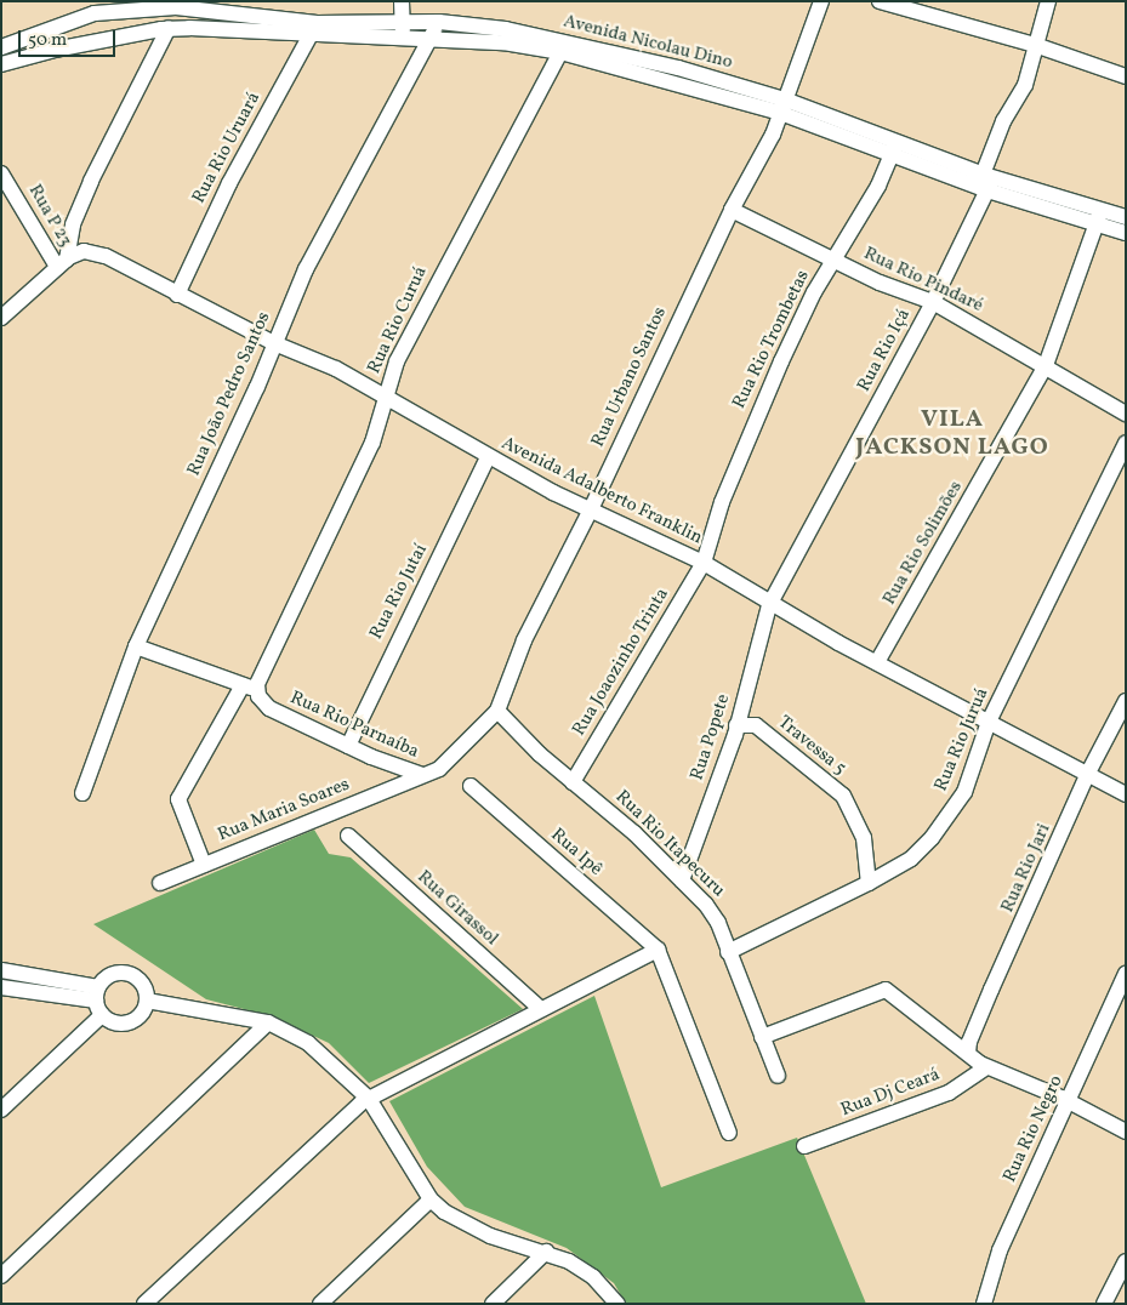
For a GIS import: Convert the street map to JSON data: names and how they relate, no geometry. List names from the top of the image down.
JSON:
{
  "streets": {
    "street": [
      "Avenida Nicolau Dino",
      "Rua Rio Uruará",
      "Rua P 23",
      "Rua Rio Pindaré",
      "Rua Rio Curuá",
      "Rua Rio Trombetas",
      "Rua Rio Içá",
      "Rua Urbano Santos",
      "Rua João Pedro Santos",
      "Avenida Adalberto Franklin",
      "Rua Rio Solimões",
      "Rua Rio Jutaí",
      "Rua Joaozinho Trinta",
      "Rua Rio Parnaíba",
      "Rua Popete",
      "Rua Rio Juruá",
      "Travessa 5",
      "Rua Maria Soares",
      "Rua Rio Itapecuru",
      "Rua Ipê",
      "Rua Rio Jari",
      "Rua Girassol",
      "Rua Dj Ceará",
      "Rua Rio Negro"
    ]
  },
  "crossings": [
    ["Avenida Nicolau Dino", "Rua Rio Uruará"],
    ["Avenida Nicolau Dino", "Rua Rio Curuá"],
    ["Avenida Nicolau Dino", "Rua Rio Trombetas"],
    ["Avenida Nicolau Dino", "Rua Rio Içá"],
    ["Avenida Nicolau Dino", "Rua Urbano Santos"],
    ["Avenida Nicolau Dino", "Rua João Pedro Santos"],
    ["Avenida Nicolau Dino", "Rua Rio Solimões"],
    ["Rua Rio Uruará", "Avenida Adalberto Franklin"],
    ["Rua P 23", "Avenida Adalberto Franklin"],
    ["Rua Rio Pindaré", "Rua Rio Trombetas"],
    ["Rua Rio Pindaré", "Rua Rio Içá"],
    ["Rua Rio Pindaré", "Rua Urbano Santos"],
    ["Rua Rio Pindaré", "Rua Rio Solimões"],
    ["Rua Rio Curuá", "Avenida Adalberto Franklin"],
    ["Rua Rio Curuá", "Rua Rio Parnaíba"],
    ["Rua Rio Curuá", "Rua Maria Soares"],
    ["Rua Rio Trombetas", "Avenida Adalberto Franklin"],
    ["Rua Rio Trombetas", "Rua Joaozinho Trinta"],
    ["Rua Rio Içá", "Avenida Adalberto Franklin"],
    ["Rua Rio Içá", "Rua Popete"],
    ["Rua Urbano Santos", "Avenida Adalberto Franklin"],
    ["Rua Urbano Santos", "Rua Rio Parnaíba"],
    ["Rua Urbano Santos", "Rua Maria Soares"],
    ["Rua Urbano Santos", "Rua Rio Itapecuru"],
    ["Rua João Pedro Santos", "Avenida Adalberto Franklin"],
    ["Avenida Adalberto Franklin", "Rua Rio Solimões"],
    ["Avenida Adalberto Franklin", "Rua Rio Jutaí"],
    ["Avenida Adalberto Franklin", "Rua Joaozinho Trinta"],
    ["Avenida Adalberto Franklin", "Rua Popete"],
    ["Avenida Adalberto Franklin", "Rua Rio Juruá"],
    ["Avenida Adalberto Franklin", "Rua Rio Jari"],
    ["Rua Rio Jutaí", "Rua Rio Parnaíba"],
    ["Rua Joaozinho Trinta", "Rua Rio Itapecuru"],
    ["Rua Rio Parnaíba", "Rua Maria Soares"],
    ["Rua Popete", "Travessa 5"],
    ["Rua Popete", "Rua Rio Itapecuru"],
    ["Rua Rio Juruá", "Travessa 5"],
    ["Rua Rio Juruá", "Rua Rio Itapecuru"]
  ],
  "districts": ["VILA JACKSON LAGO"],
  "scale_bar": "50 m"
}
